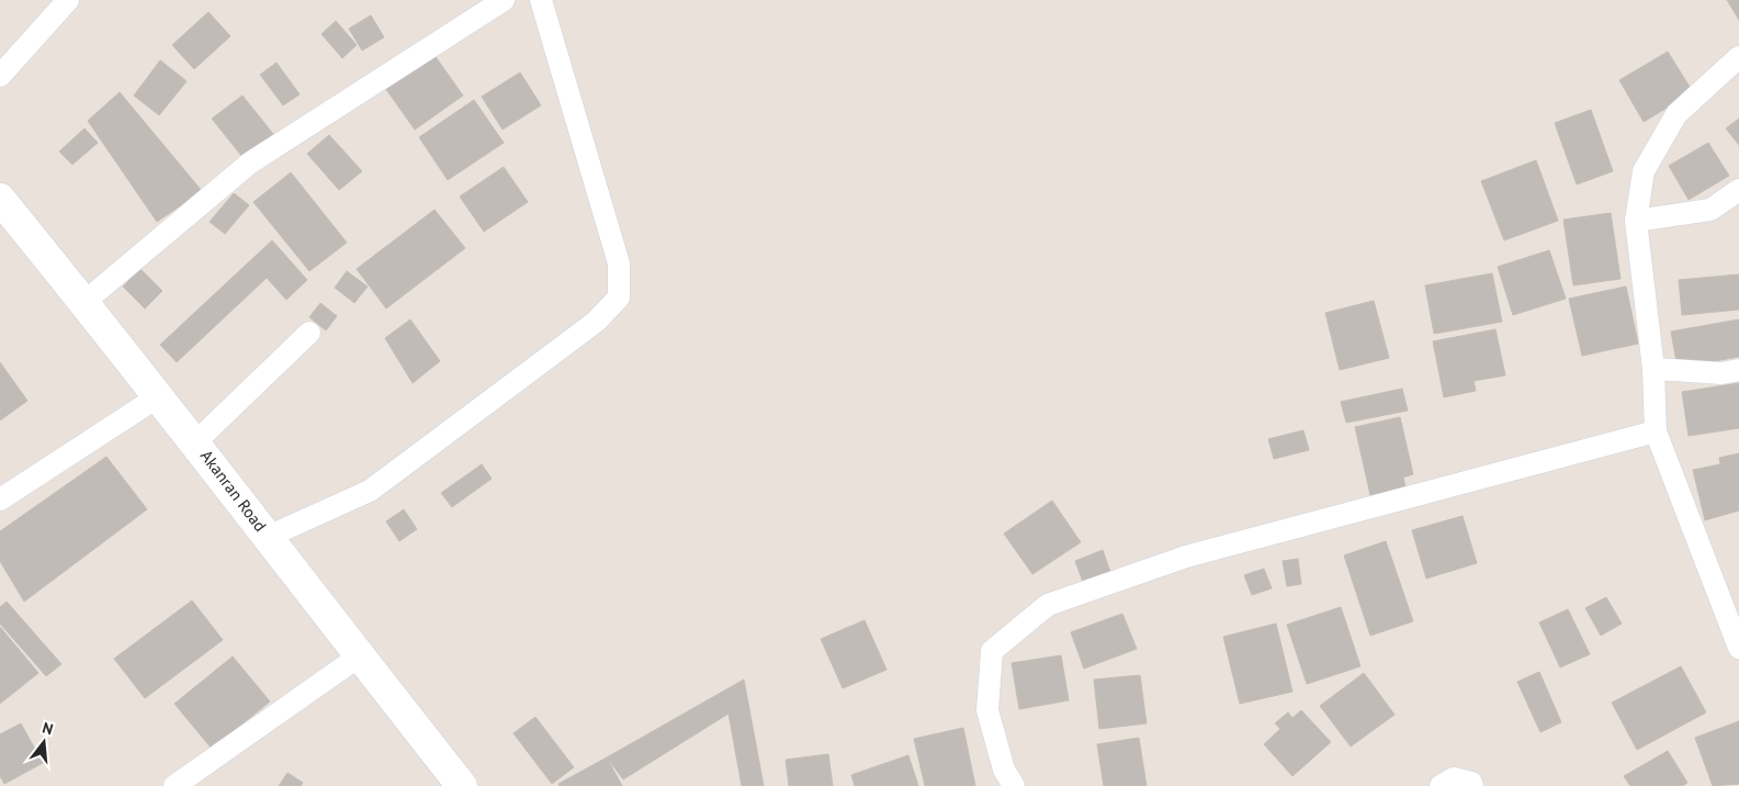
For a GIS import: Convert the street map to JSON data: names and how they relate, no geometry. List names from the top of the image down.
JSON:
{
  "streets": {
    "main road": ["Akanran Road"]
  },
  "north": "top"
}
